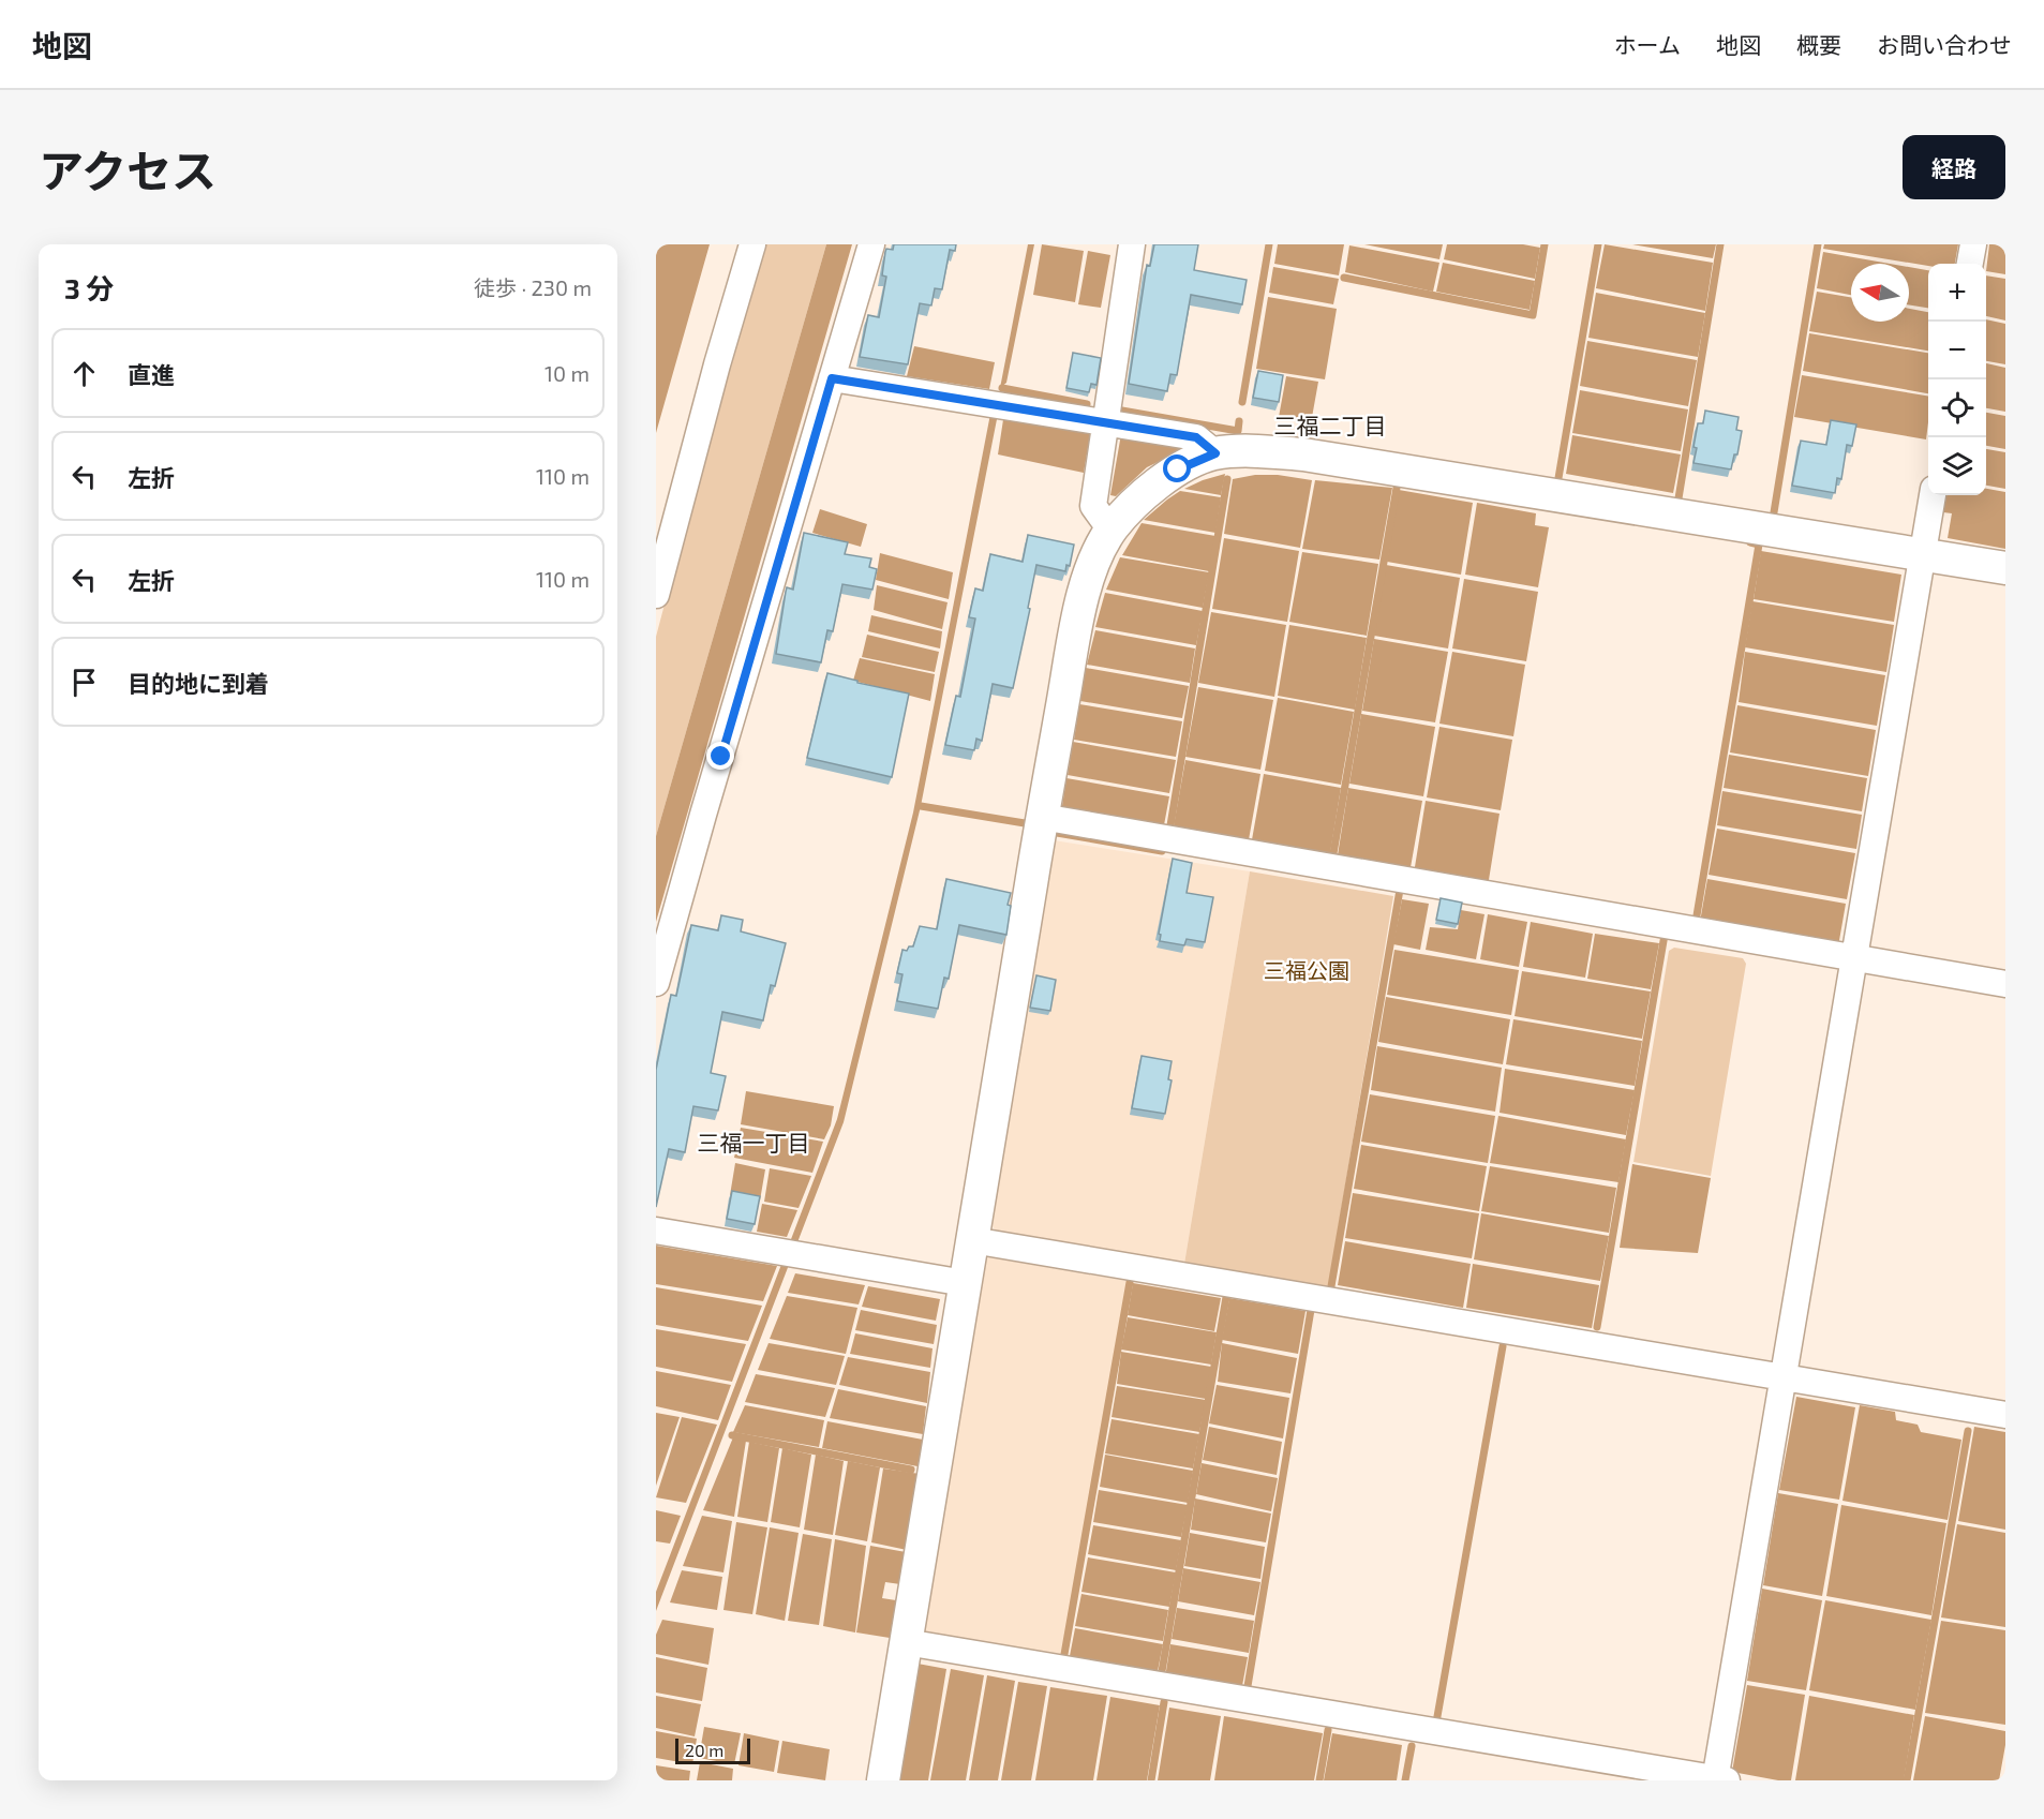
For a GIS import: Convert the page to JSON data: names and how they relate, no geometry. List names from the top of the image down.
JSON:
{
  "districts": ["三福二丁目", "三福一丁目"],
  "parks": ["三福公園"],
  "scale_bar": "20 m",
  "north": "left",
  "page": {
    "header": "地図",
    "nav": [
      "ホーム",
      "地図",
      "概要",
      "お問い合わせ"
    ],
    "title": "アクセス",
    "buttons": "経路",
    "heading": ["3 分", "徒歩 · 230 m"],
    "map_buttons": ["+", "−"],
    "list": [
      ["直進", "10 m"],
      ["左折", "110 m"],
      ["左折", "110 m"],
      "目的地に到着"
    ],
    "scale": "20 m"
  }
}
